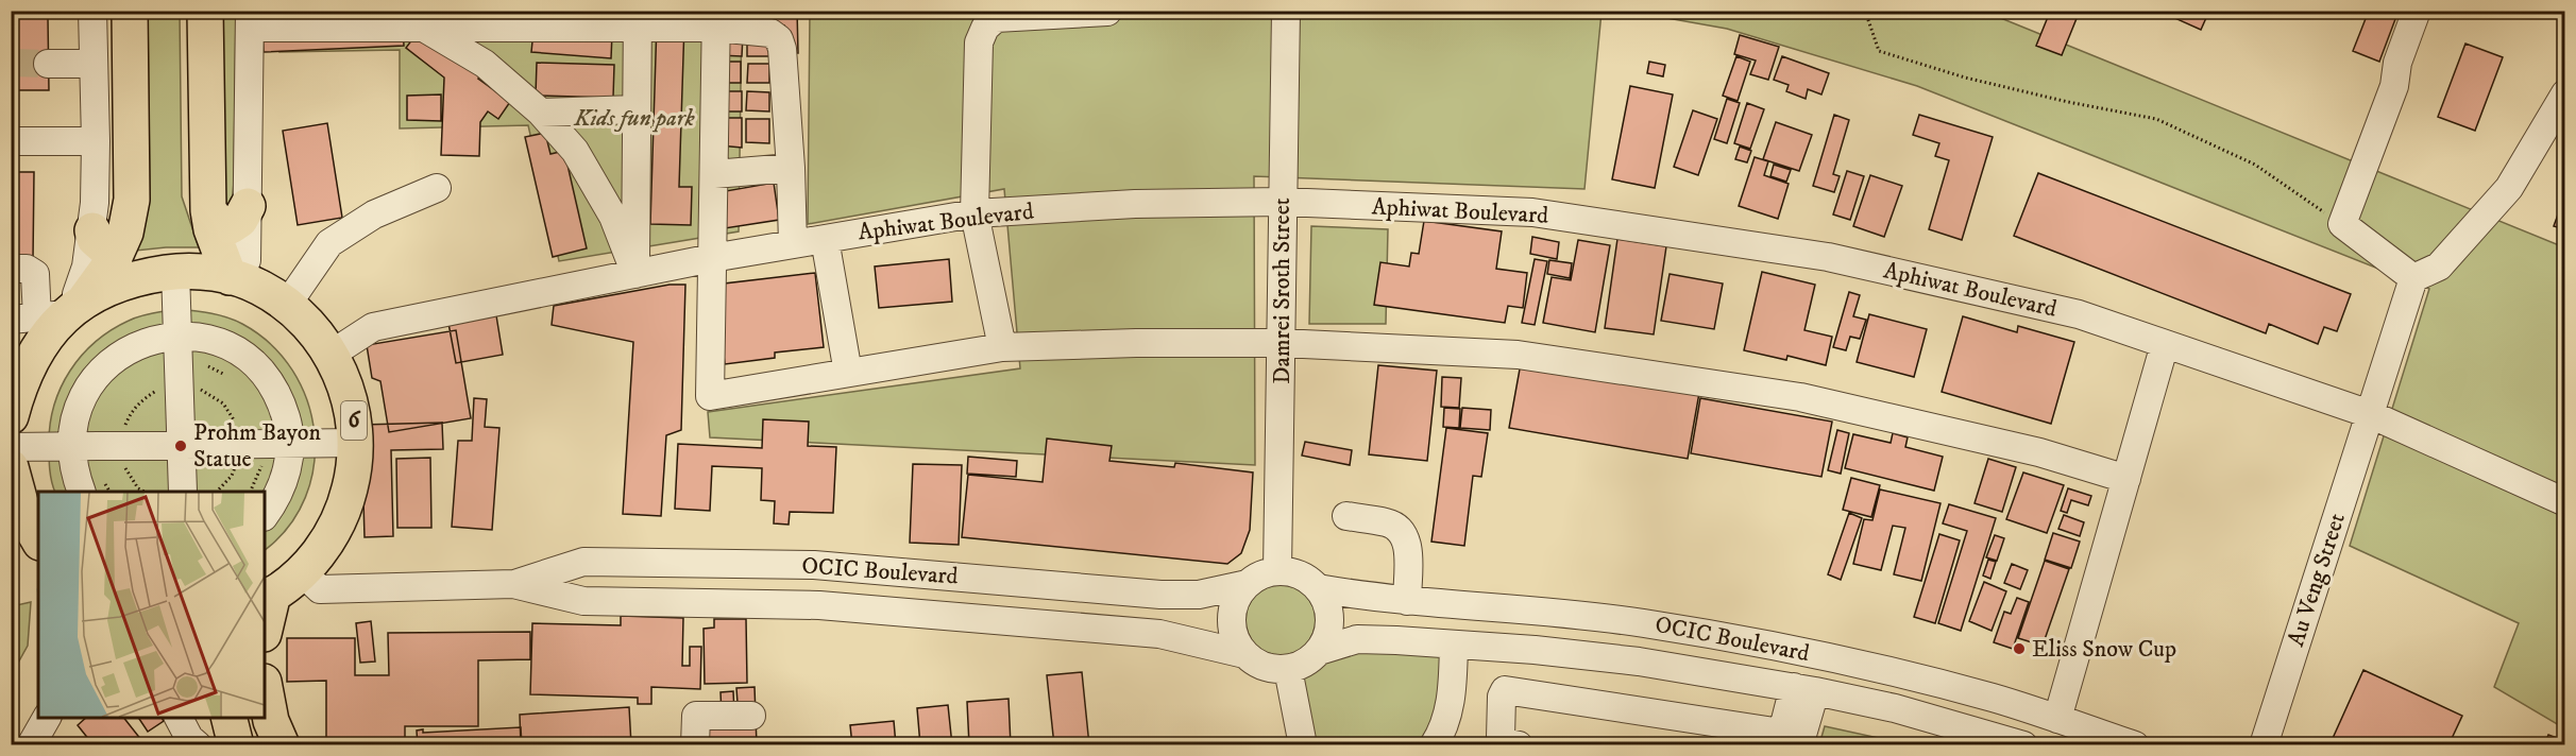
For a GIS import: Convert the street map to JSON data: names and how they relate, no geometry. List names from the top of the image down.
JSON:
{
  "streets": {
    "highway": ["6"],
    "street": [
      "Aphiwat Boulevard",
      "Damrei Sroth Street",
      "OCIC Boulevard",
      "Au Veng Street"
    ]
  },
  "crossings": [
    ["Aphiwat Boulevard", "Damrei Sroth Street"],
    ["Aphiwat Boulevard", "6"],
    ["Aphiwat Boulevard", "Au Veng Street"],
    ["Damrei Sroth Street", "OCIC Boulevard"],
    ["6", "OCIC Boulevard"]
  ],
  "parks": ["Kids fun park"],
  "places": ["Prohm Bayon Statue", "Eliss Snow Cup"]
}
